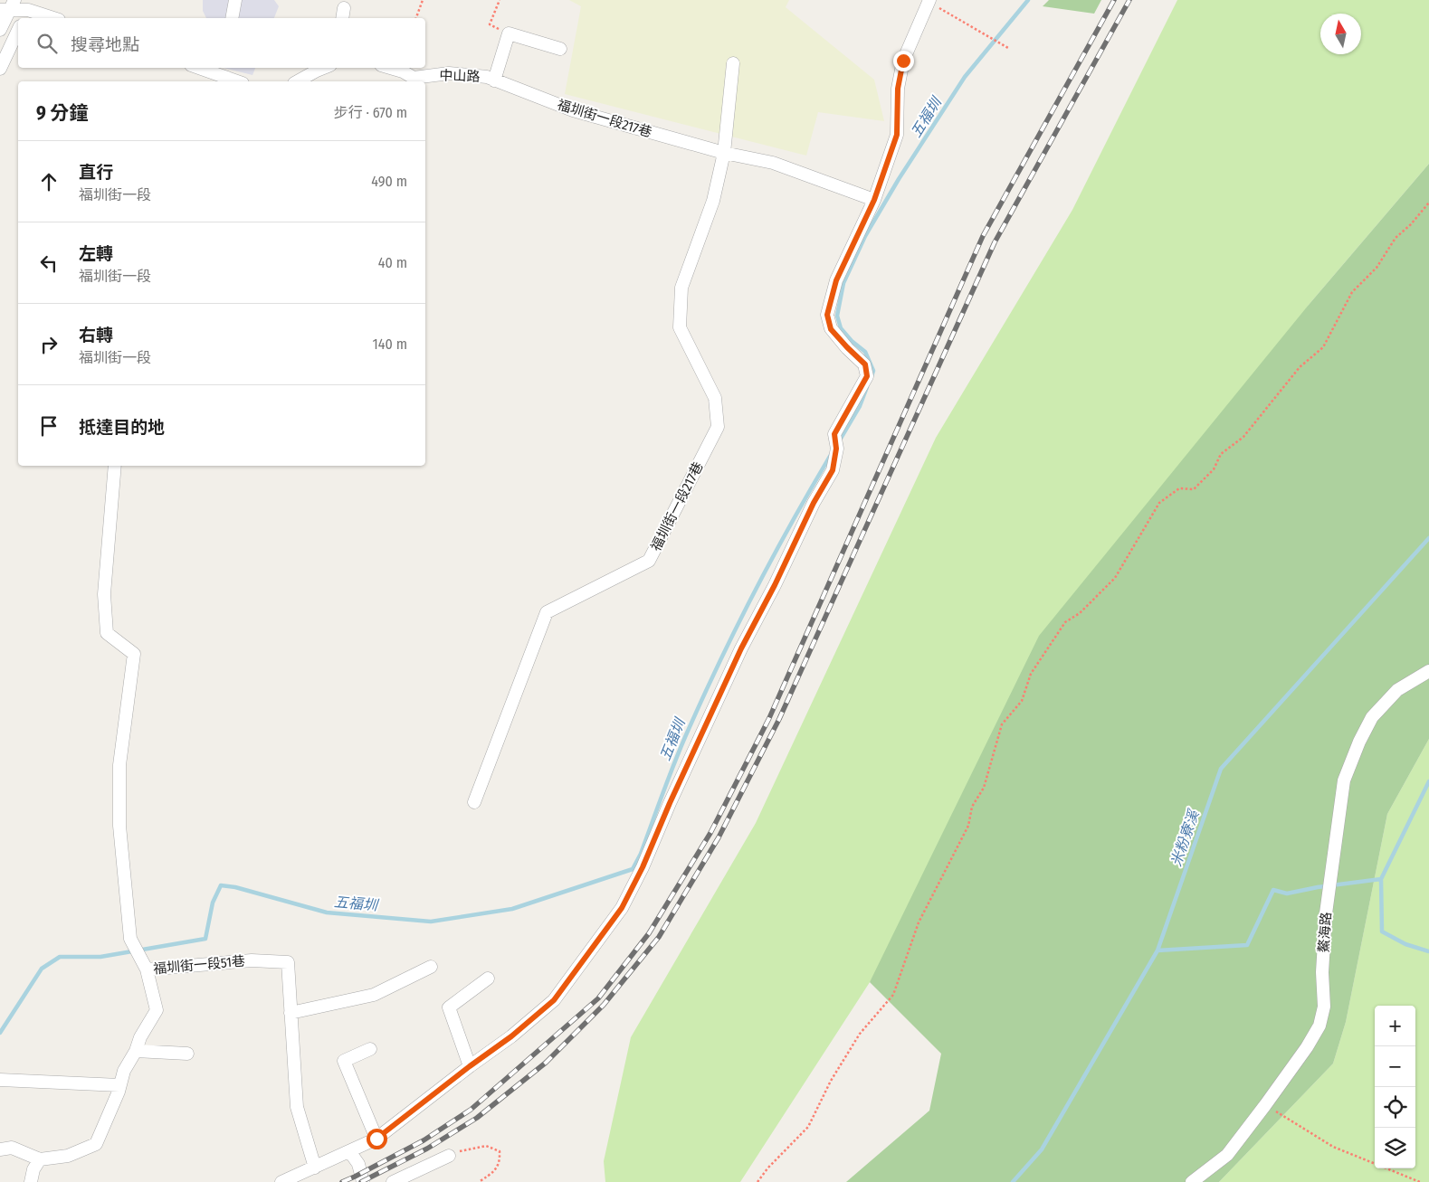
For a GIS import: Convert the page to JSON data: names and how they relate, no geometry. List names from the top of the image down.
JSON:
{
  "streets": {
    "street": [
      "中山路",
      "福圳街一段217巷",
      "鰲海路",
      "福圳街一段51巷"
    ]
  },
  "crossings": [
    ["中山路", "福圳街一段217巷"]
  ],
  "water": ["五福圳", "米粉寮溪"],
  "north": "top",
  "page": {
    "search": "搜尋地點",
    "heading": ["9 分鐘", "步行 · 670 m"],
    "list": [
      ["直行", "福圳街一段", "490 m"],
      ["左轉", "福圳街一段", "40 m"],
      ["右轉", "福圳街一段", "140 m"],
      "抵達目的地"
    ],
    "map_buttons": ["+", "−"]
  }
}
